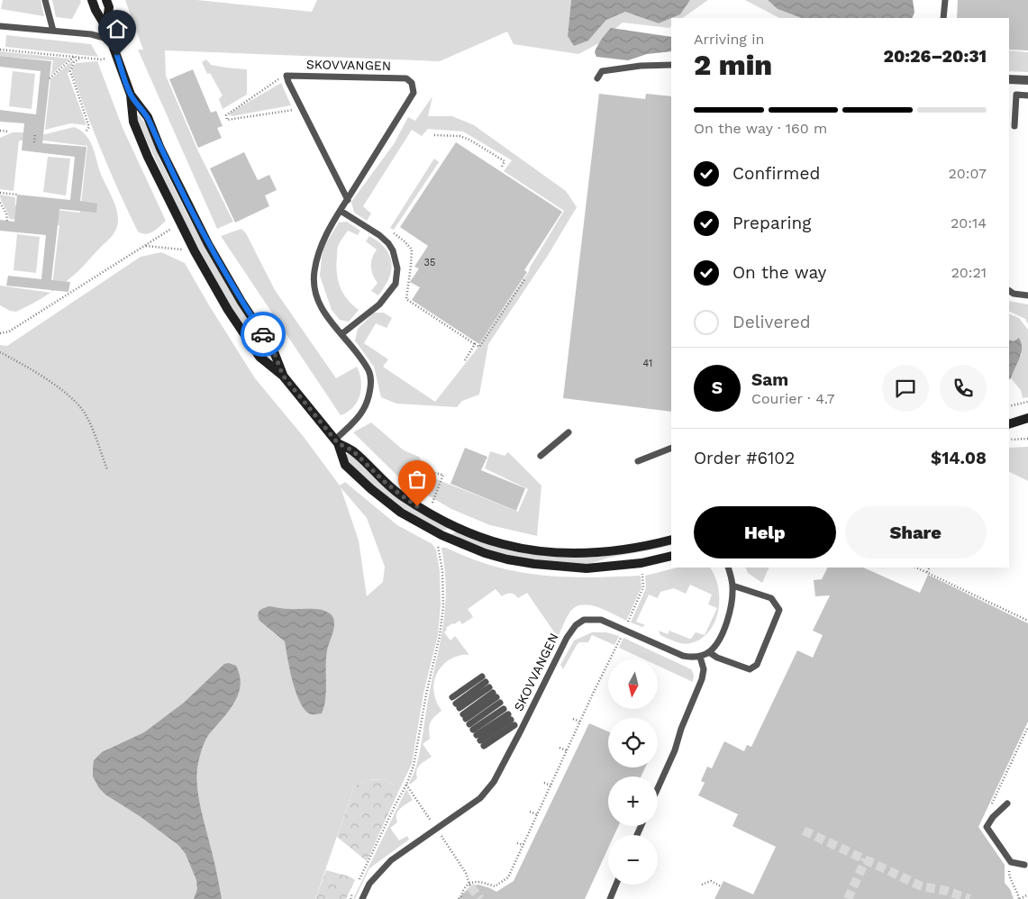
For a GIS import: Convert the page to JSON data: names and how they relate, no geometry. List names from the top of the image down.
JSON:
{
  "streets": {
    "lane": ["SKOVVANGEN"]
  },
  "house_numbers": ["35", "41"],
  "north": "bottom",
  "page": {
    "heading": ["2 min", "Arriving in", "20:26–20:31"],
    "panel": [
      "Sam",
      "Courier · 4.7",
      "Order #6102",
      "$14.08"
    ],
    "bar": "On the way · 160 m",
    "list": [
      ["Confirmed", "20:07"],
      ["Preparing", "20:14"],
      ["On the way", "20:21"],
      "Delivered"
    ],
    "round": "S",
    "buttons": ["Help", "Share"],
    "map_buttons": ["+", "−"]
  }
}
